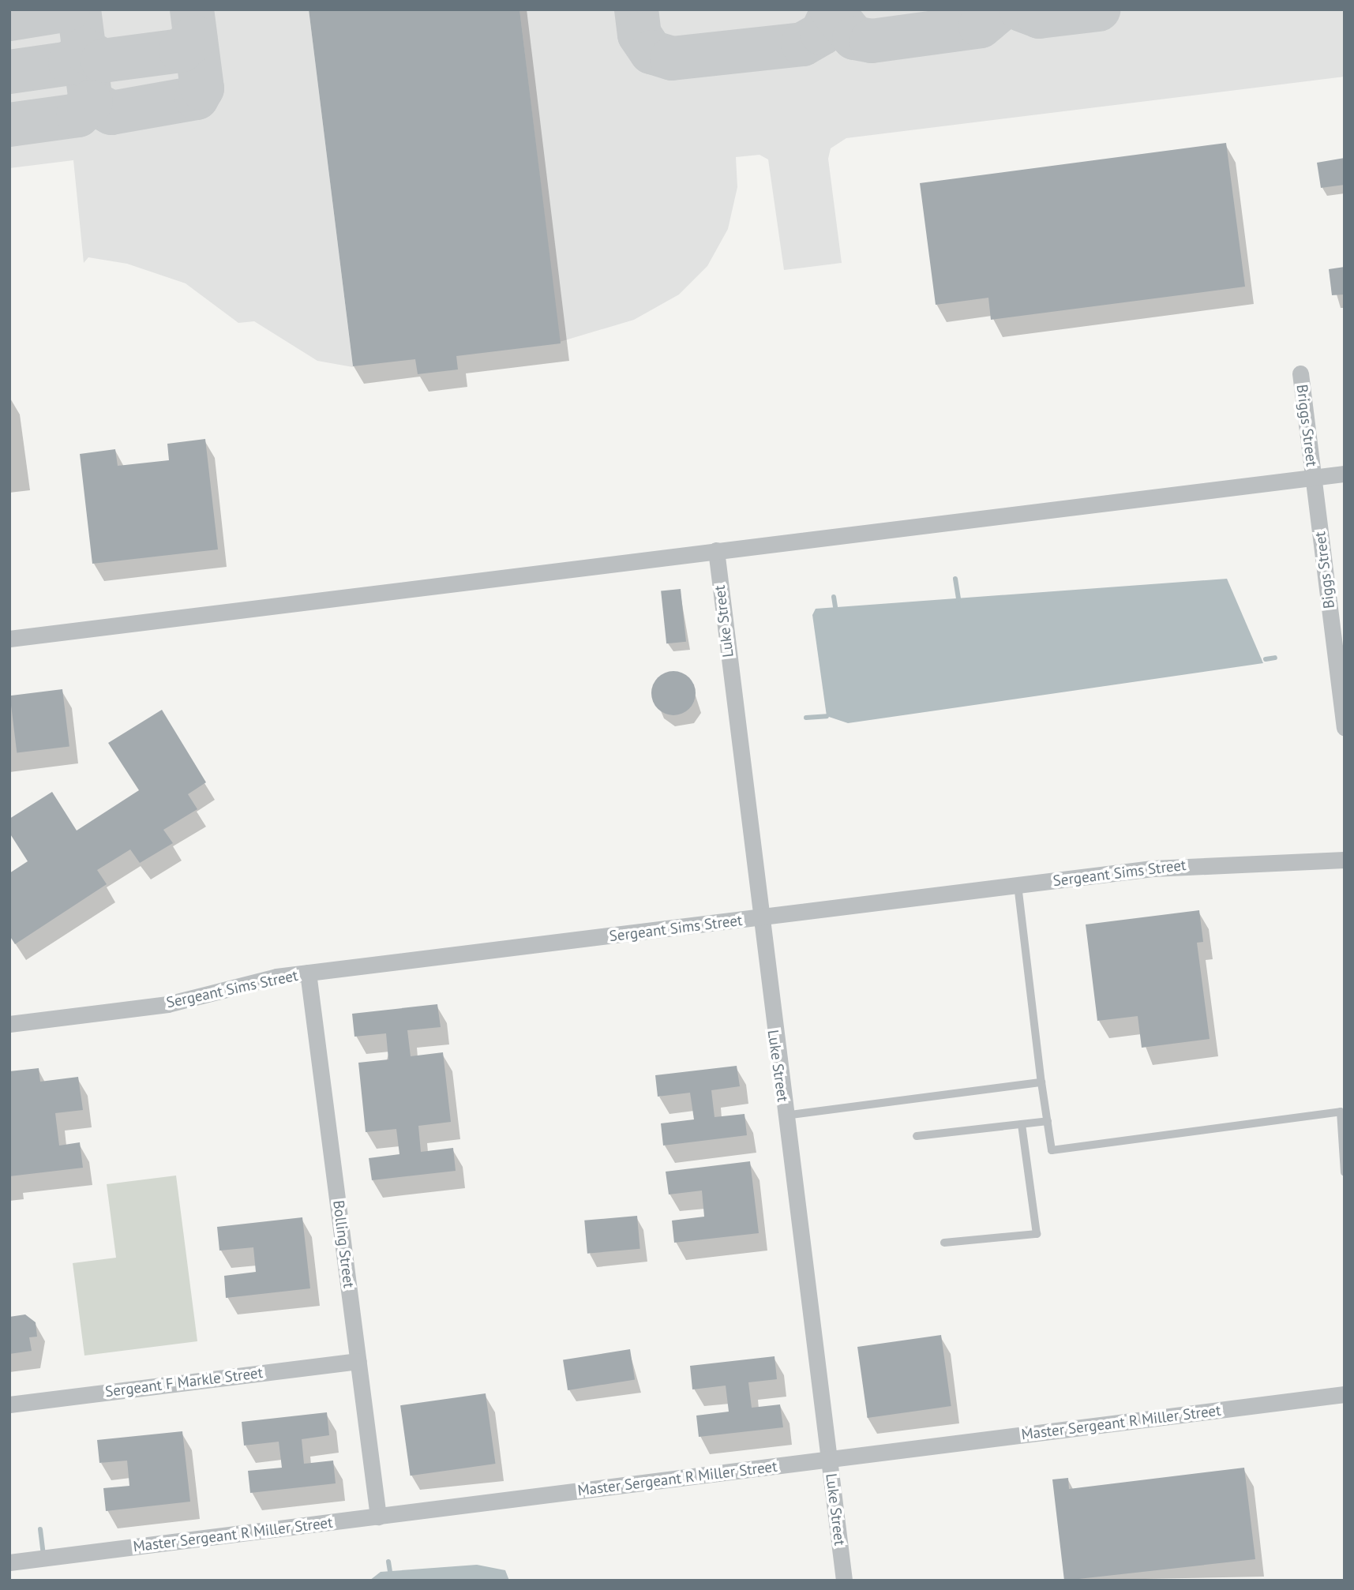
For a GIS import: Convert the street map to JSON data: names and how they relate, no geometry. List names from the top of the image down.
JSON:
{
  "streets": {
    "street": [
      "Briggs Street",
      "Biggs Street",
      "Luke Street",
      "Sergeant Sims Street",
      "Bolling Street",
      "Sergeant F Markle Street",
      "Master Sergeant R Miller Street"
    ]
  },
  "crossings": [
    ["Briggs Street", "Biggs Street"],
    ["Luke Street", "Sergeant Sims Street"],
    ["Luke Street", "Master Sergeant R Miller Street"],
    ["Sergeant Sims Street", "Bolling Street"],
    ["Bolling Street", "Sergeant F Markle Street"],
    ["Bolling Street", "Master Sergeant R Miller Street"]
  ]
}
